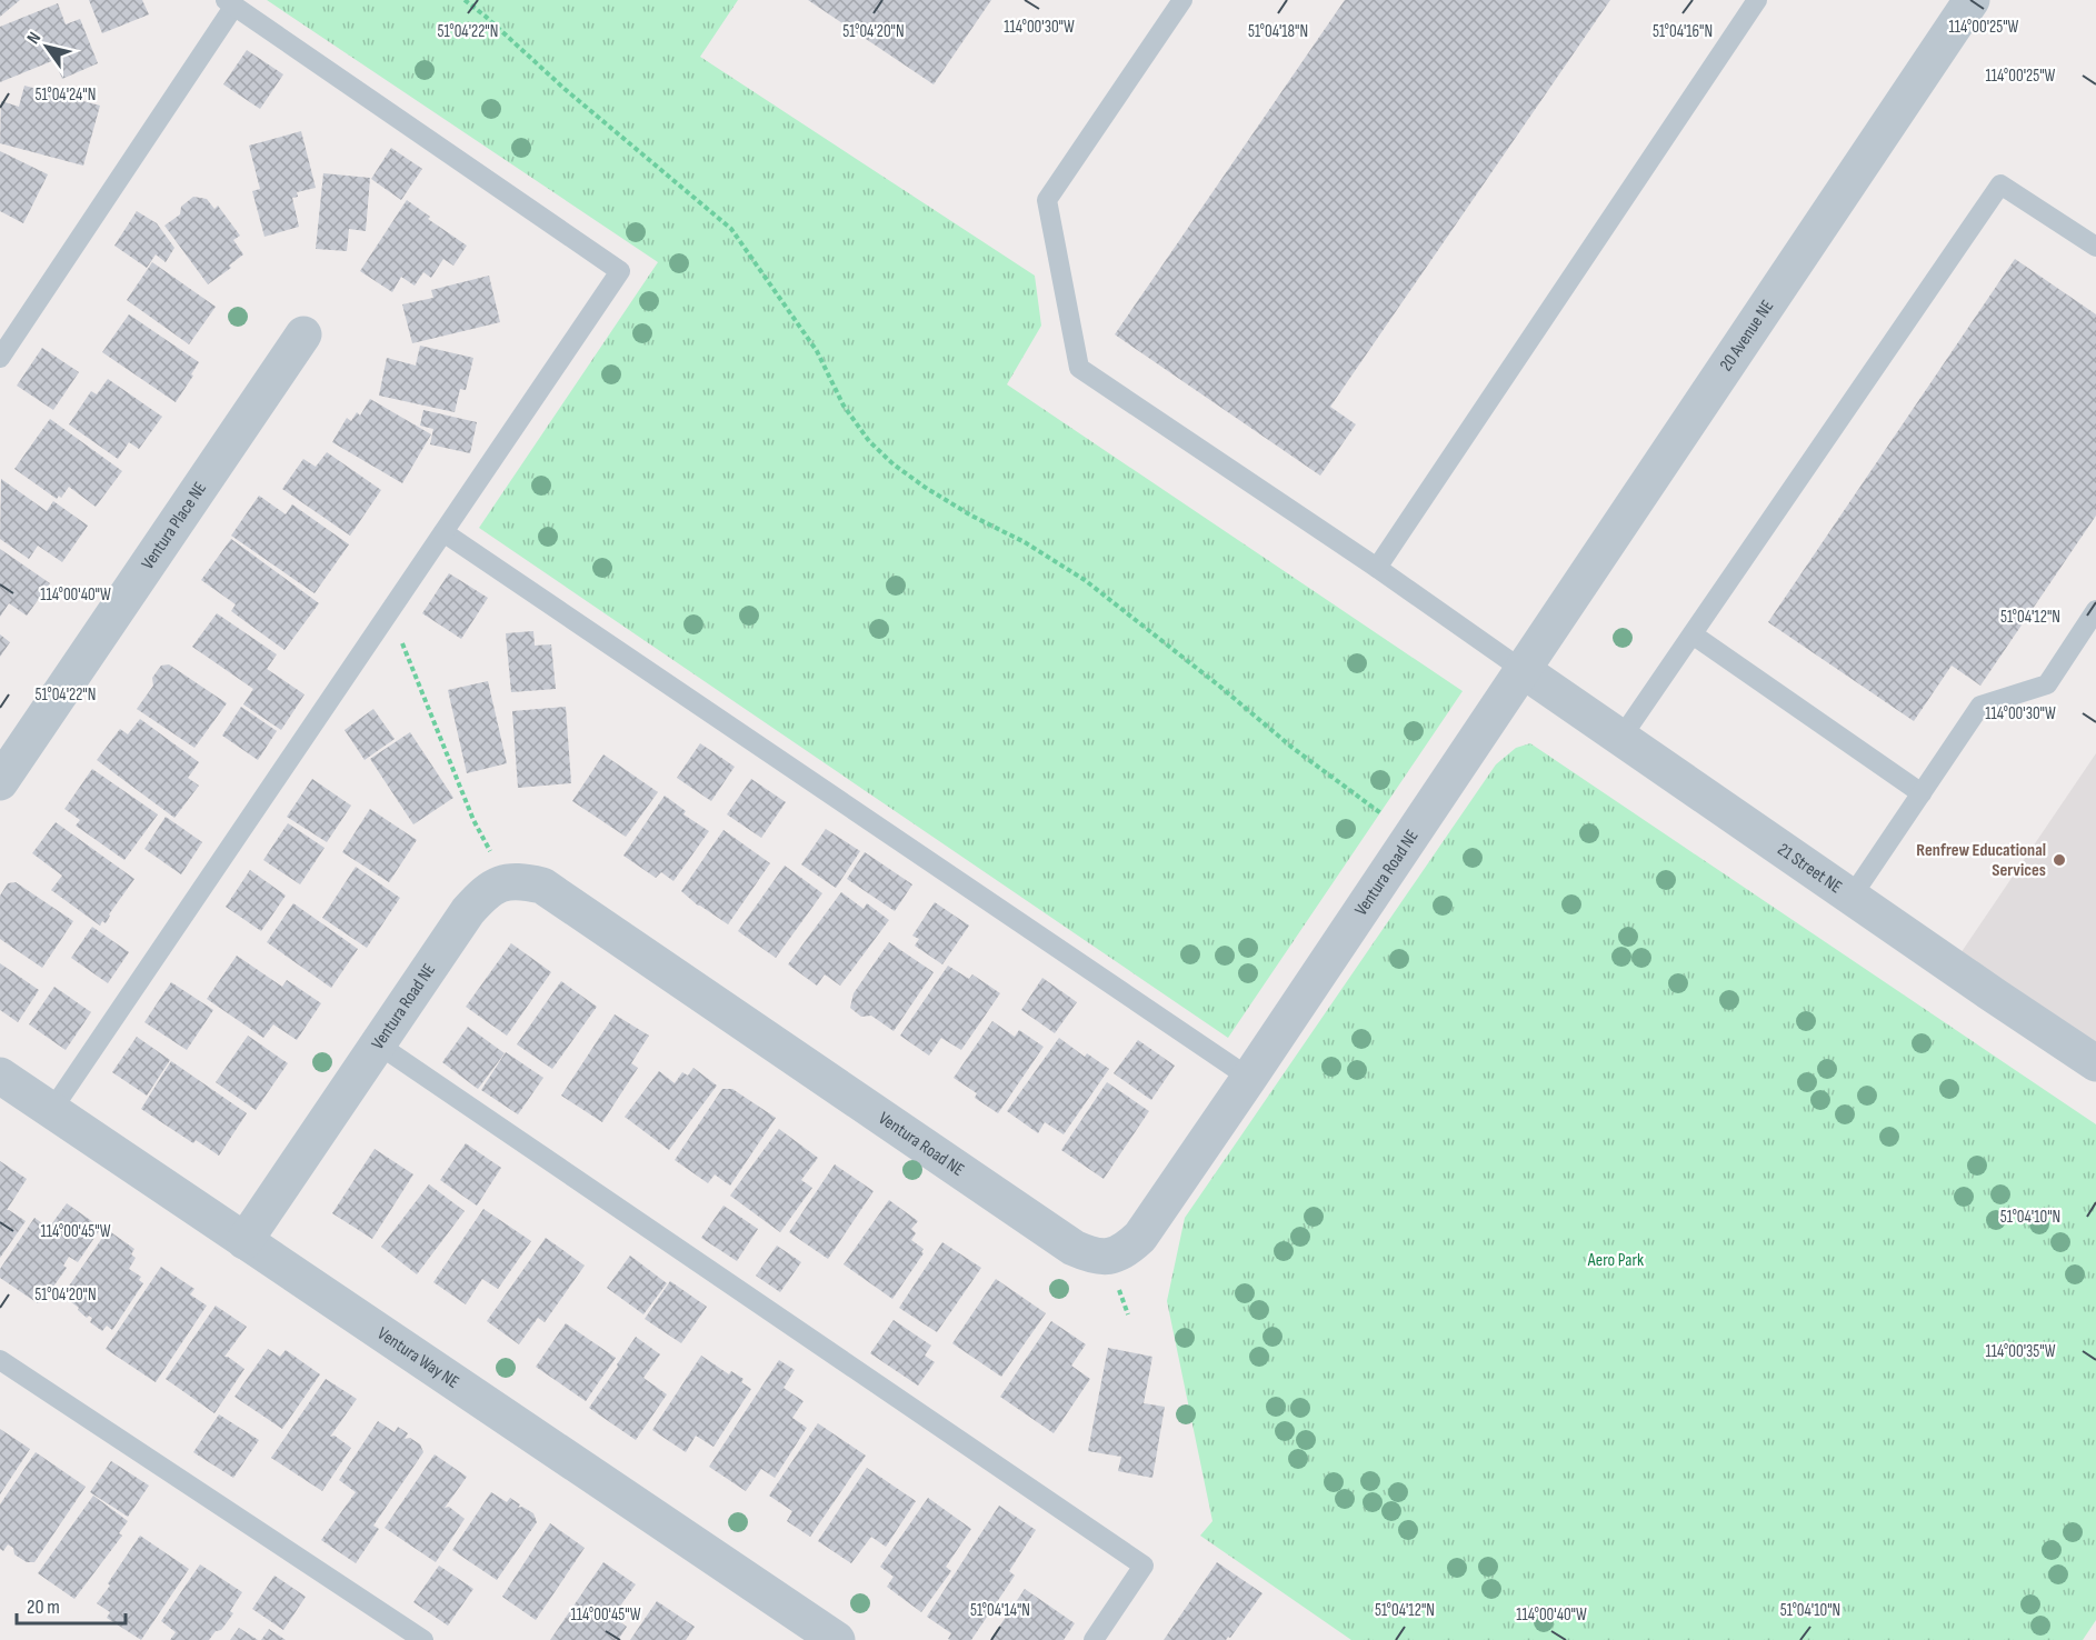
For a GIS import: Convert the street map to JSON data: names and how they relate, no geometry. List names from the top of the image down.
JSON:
{
  "streets": {
    "street": [
      "20 Avenue NE",
      "Ventura Place NE",
      "21 Street NE",
      "Ventura Road NE",
      "Ventura Way NE"
    ]
  },
  "crossings": [
    ["20 Avenue NE", "21 Street NE"],
    ["20 Avenue NE", "Ventura Road NE"],
    ["21 Street NE", "Ventura Road NE"],
    ["Ventura Road NE", "Ventura Way NE"]
  ],
  "parks": ["Aero Park"],
  "places": ["Renfrew Educational Services"],
  "scale_bar": "20 m",
  "north": "top left",
  "coordinates": [
    "114°00'30\"W",
    "114°00'25\"W",
    "51°04'22\"N",
    "51°04'20\"N",
    "51°04'18\"N",
    "51°04'16\"N",
    "51°04'24\"N",
    "114°00'40\"W",
    "51°04'12\"N",
    "51°04'10\"N",
    "114°00'45\"W",
    "114°00'35\"W",
    "51°04'14\"N"
  ]
}
